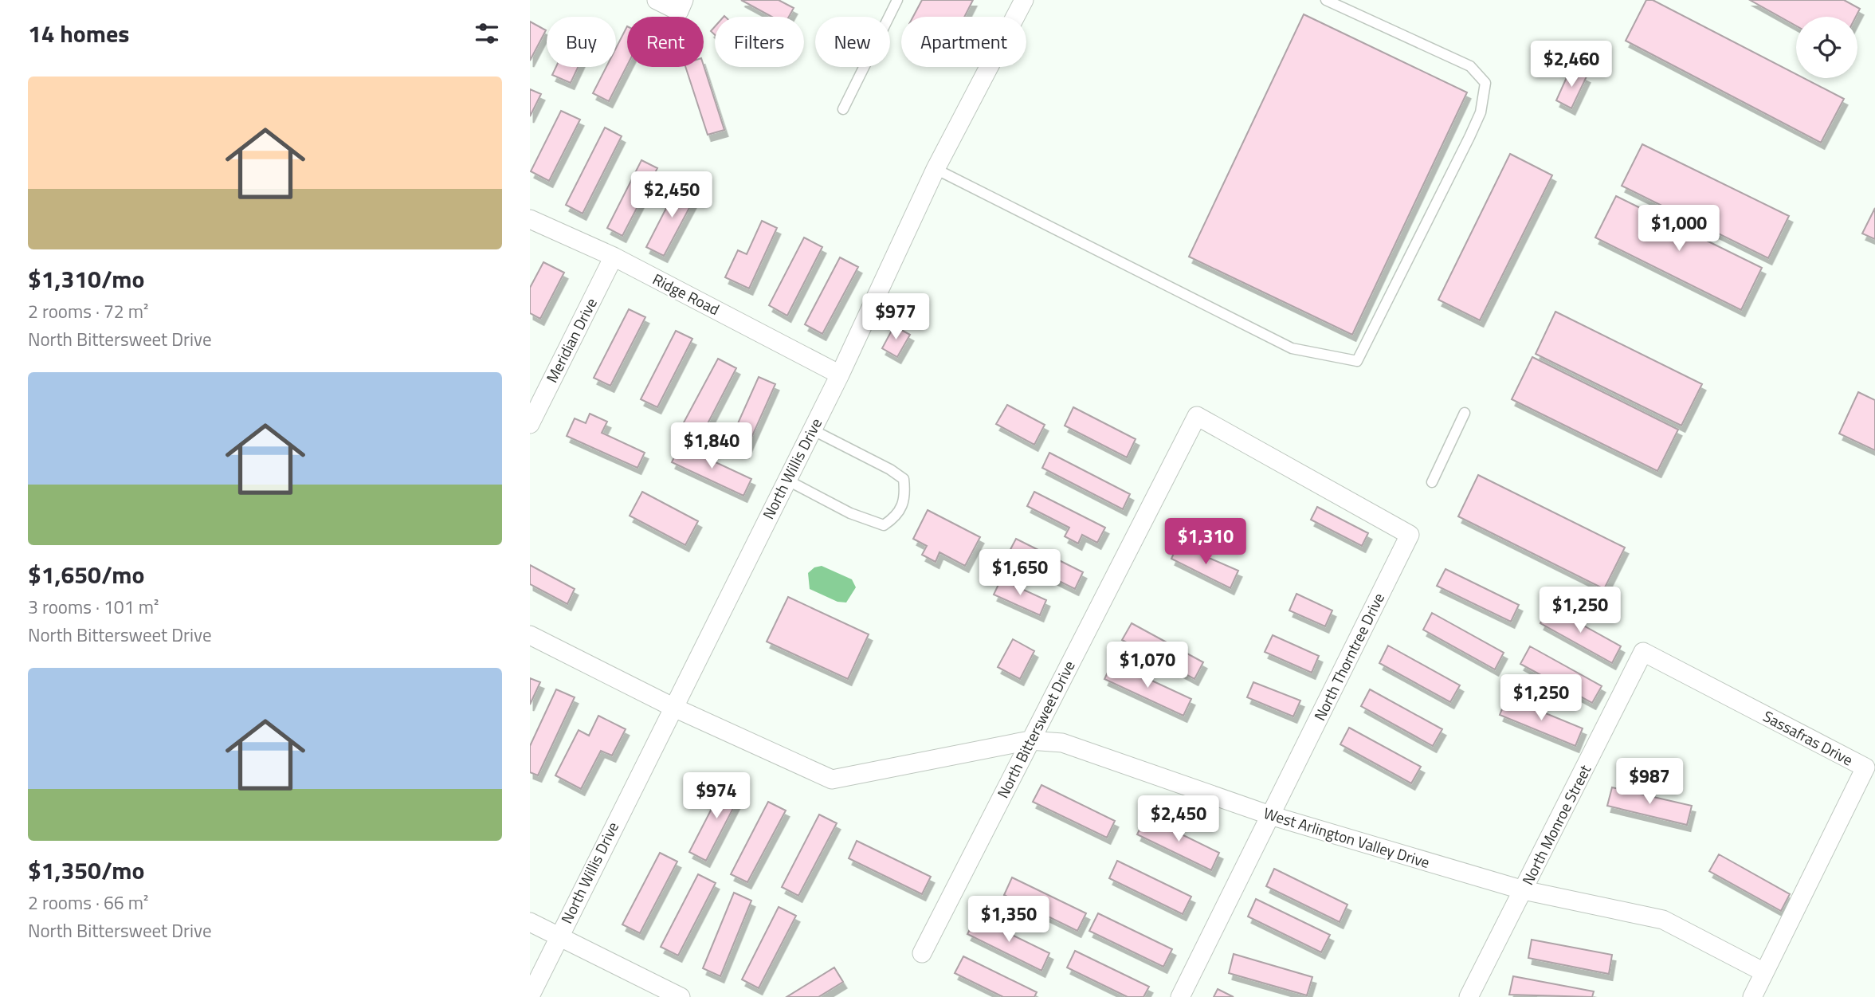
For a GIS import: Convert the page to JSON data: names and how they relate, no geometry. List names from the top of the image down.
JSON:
{
  "streets": {
    "street": [
      "Ridge Road",
      "Meridian Drive",
      "North Willis Drive",
      "North Thorntree Drive",
      "North Bittersweet Drive",
      "Sassafras Drive",
      "North Monroe Street",
      "West Arlington Valley Drive"
    ]
  },
  "crossings": [
    ["Ridge Road", "Meridian Drive"],
    ["Ridge Road", "North Willis Drive"],
    ["North Willis Drive", "West Arlington Valley Drive"],
    ["North Thorntree Drive", "North Bittersweet Drive"],
    ["North Thorntree Drive", "West Arlington Valley Drive"],
    ["North Bittersweet Drive", "West Arlington Valley Drive"],
    ["Sassafras Drive", "North Monroe Street"],
    ["Sassafras Drive", "West Arlington Valley Drive"],
    ["North Monroe Street", "West Arlington Valley Drive"]
  ],
  "page": {
    "heading": "14 homes",
    "chip": [
      "Buy",
      "Rent",
      "Filters",
      "New",
      "Apartment"
    ],
    "price": [
      "$2,460",
      "$2,450",
      "$1,000",
      "$977",
      "$1,840",
      "$1,310",
      "$1,650",
      "$1,250",
      "$1,070",
      "$1,250",
      "$987",
      "$974",
      "$2,450",
      "$1,350"
    ],
    "list": [
      {
        "name": "$1,310/mo",
        "note": "2 rooms · 72 m² · North Bittersweet Drive"
      },
      {
        "name": "$1,650/mo",
        "note": "3 rooms · 101 m² · North Bittersweet Drive"
      },
      {
        "name": "$1,350/mo",
        "note": "2 rooms · 66 m² · North Bittersweet Drive"
      }
    ]
  }
}
